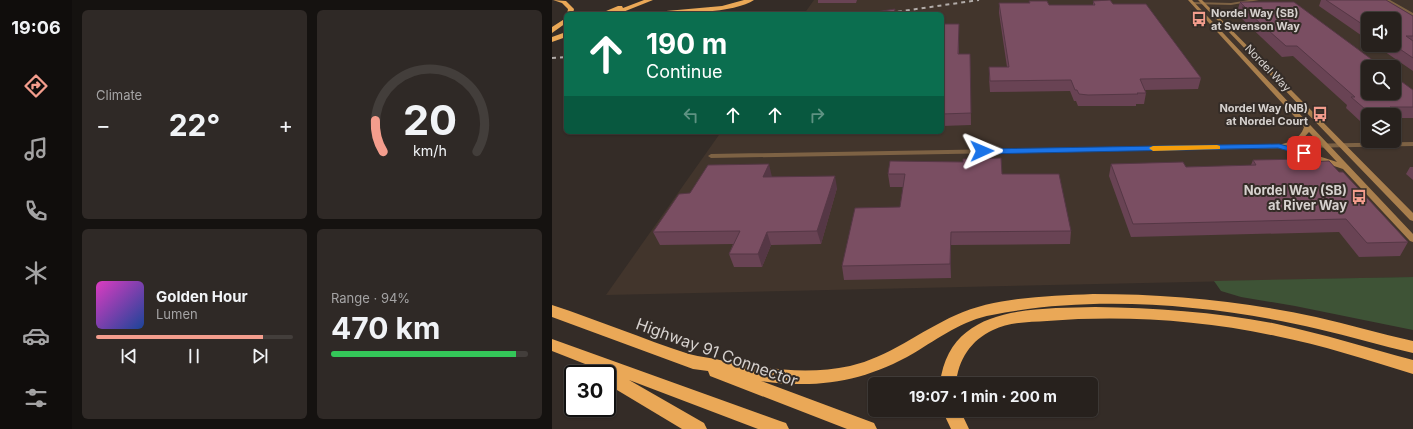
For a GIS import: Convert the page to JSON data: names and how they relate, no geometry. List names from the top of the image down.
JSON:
{
  "streets": {
    "highway": ["Highway 91 Connector"],
    "street": ["Nordel Way"]
  },
  "places": {
    "bus stop": ["Nordel Way (SB) at Swenson Way", "Nordel Way (NB) at Nordel Court", "Nordel Way (SB) at River Way"]
  },
  "page": {
    "tabs": "19:06",
    "tile": [
      "Climate",
      ["Range · 94%", "470 km"]
    ],
    "turn": ["190 m", "Continue"],
    "heat": ["−", "22°", "+"],
    "song": ["Golden Hour", "Lumen"],
    "limit": "30",
    "trip": "19:07 · 1 min · 200 m",
    "gauge": ["20", "km/h"]
  }
}
